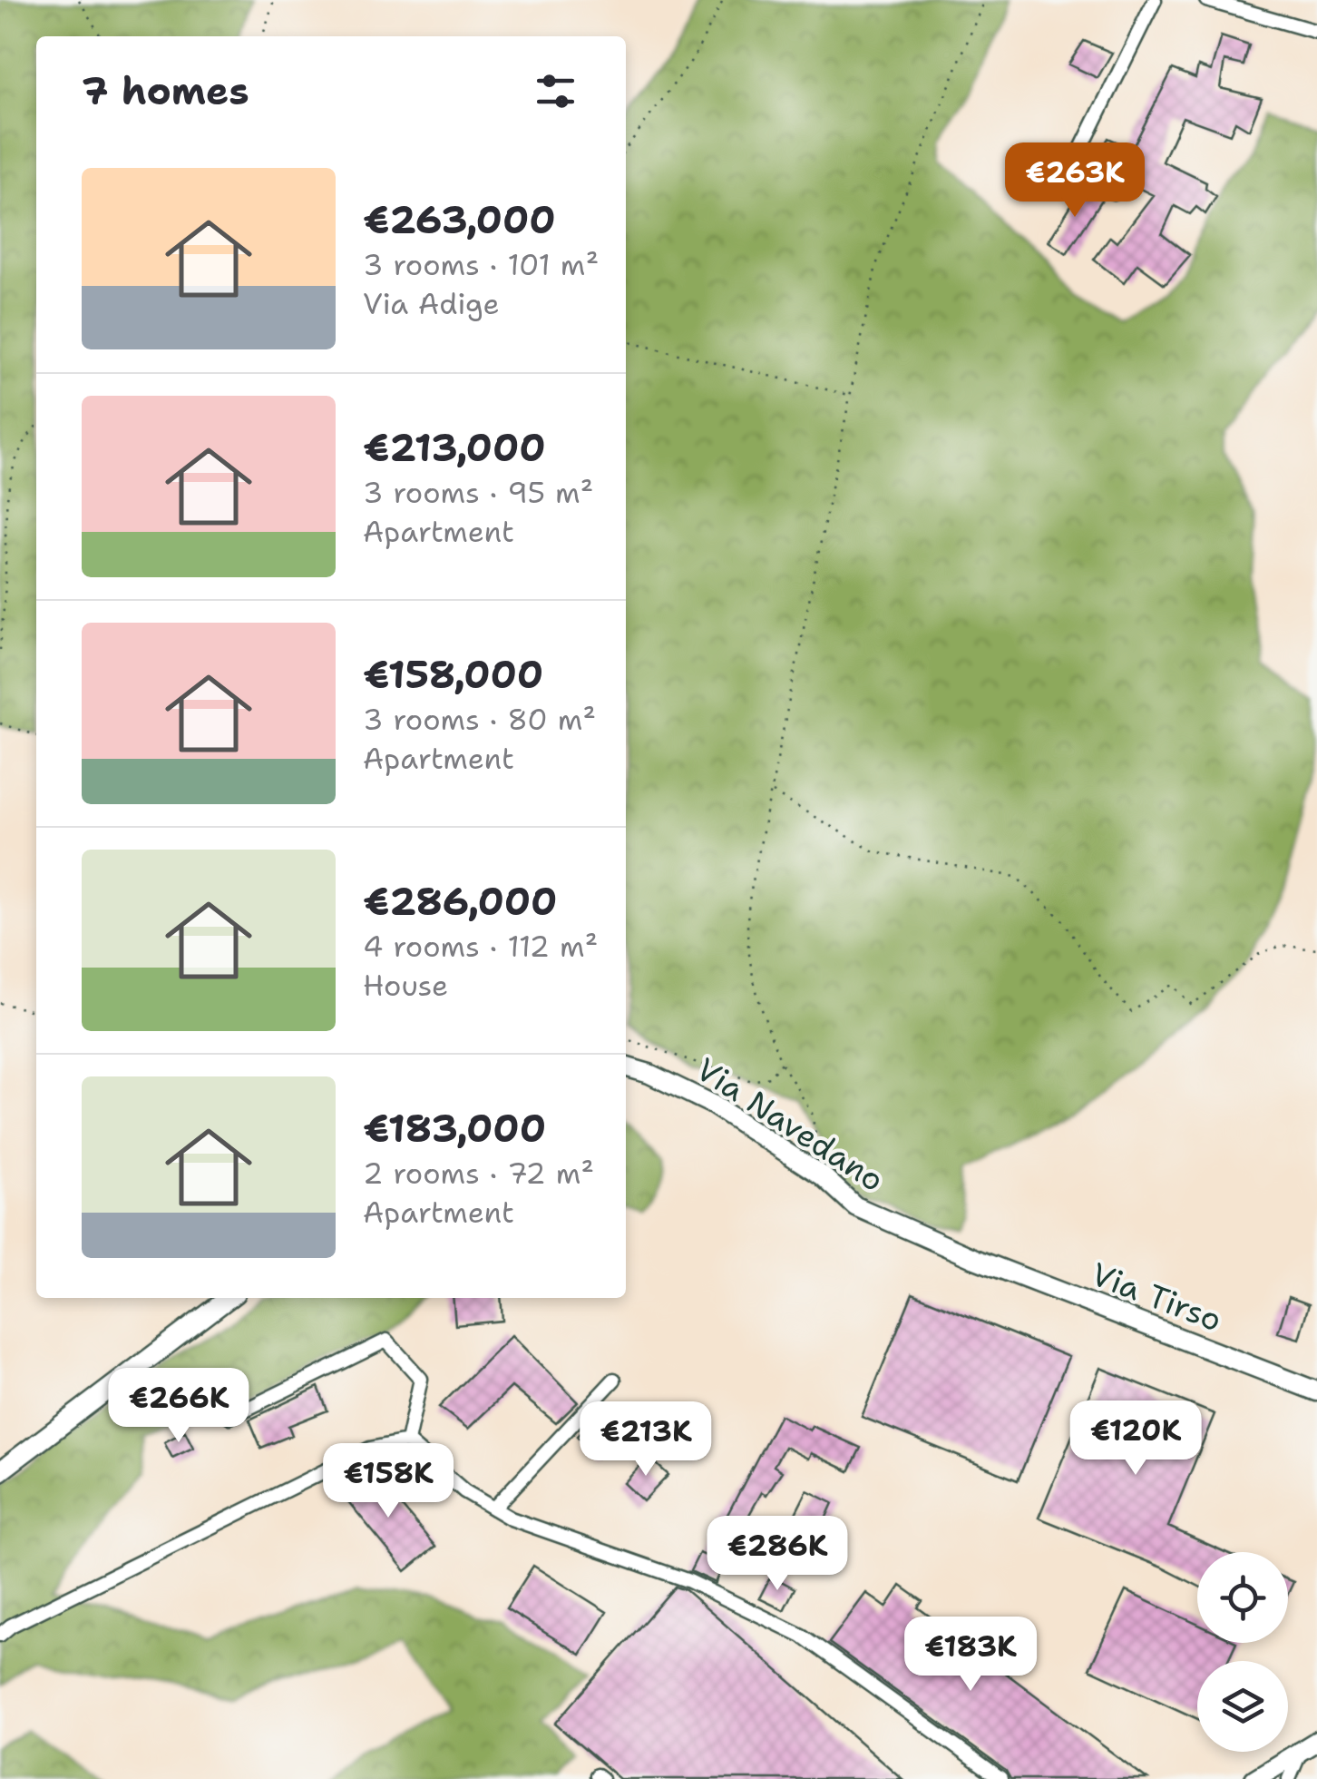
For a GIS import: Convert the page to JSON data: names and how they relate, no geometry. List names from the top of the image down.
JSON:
{
  "streets": {
    "street": ["Via Navedano", "Via Tirso"]
  },
  "crossings": [
    ["Via Navedano", "Via Tirso"]
  ],
  "page": {
    "heading": "7 homes",
    "price": [
      "€263K",
      "€266K",
      "€120K",
      "€213K",
      "€158K",
      "€286K",
      "€183K"
    ],
    "list": [
      {
        "name": "€263,000",
        "note": "3 rooms · 101 m² · Via Adige"
      },
      {
        "name": "€213,000",
        "note": "3 rooms · 95 m² · Apartment"
      },
      {
        "name": "€158,000",
        "note": "3 rooms · 80 m² · Apartment"
      },
      {
        "name": "€286,000",
        "note": "4 rooms · 112 m² · House"
      },
      {
        "name": "€183,000",
        "note": "2 rooms · 72 m² · Apartment"
      }
    ]
  }
}
